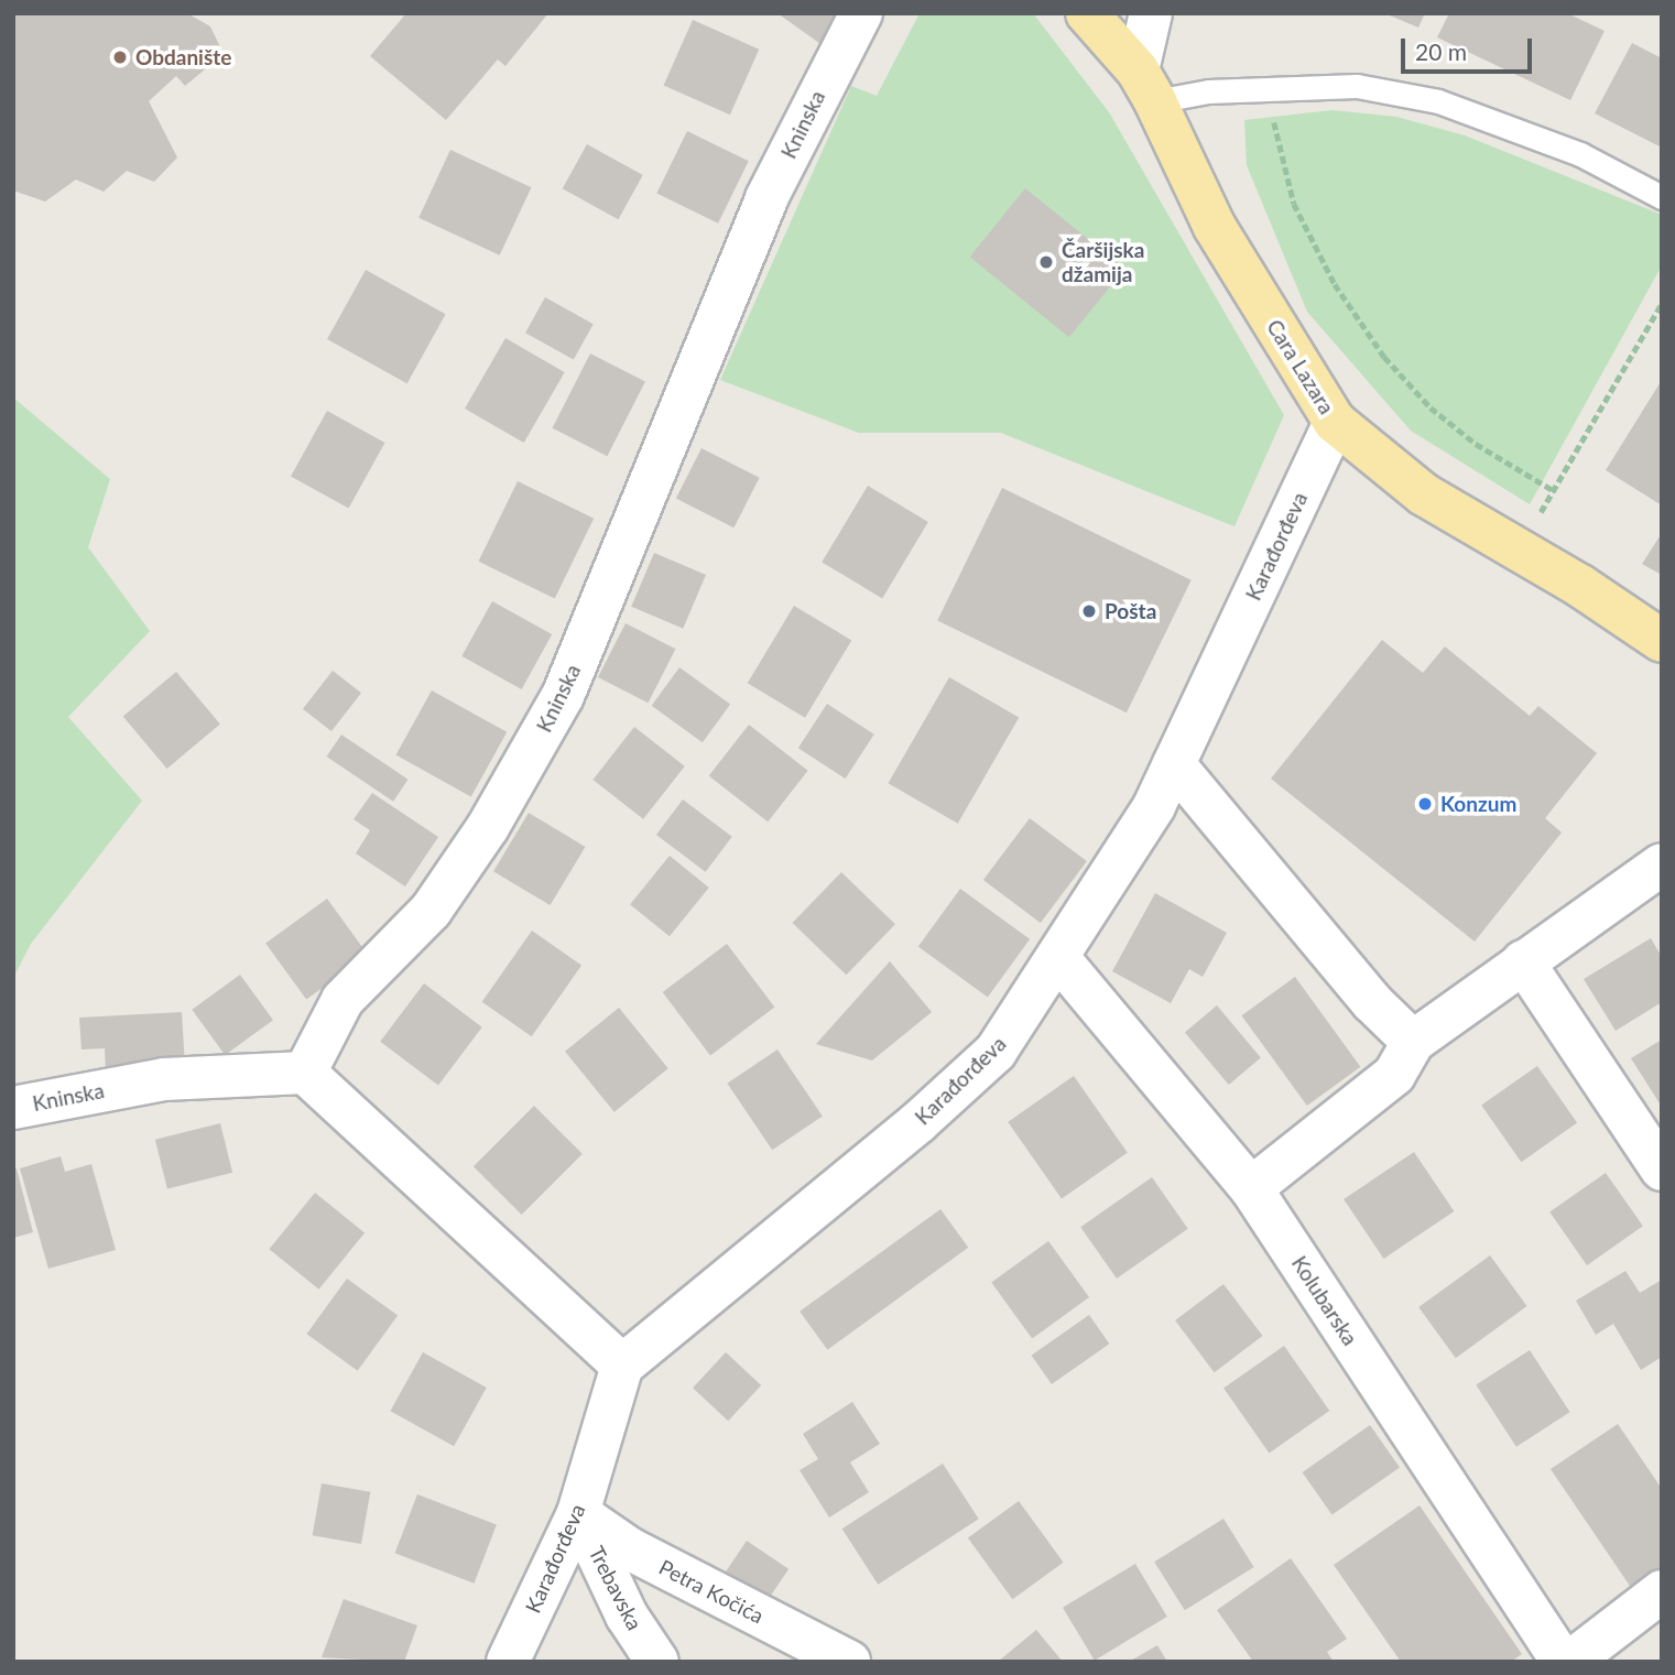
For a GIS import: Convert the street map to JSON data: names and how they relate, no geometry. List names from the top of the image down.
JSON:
{
  "streets": {
    "main road": ["Cara Lazara"],
    "street": [
      "Kninska",
      "Karađorđeva",
      "Kolubarska",
      "Trebavska",
      "Petra Kočića"
    ]
  },
  "crossings": [
    ["Cara Lazara", "Karađorđeva"],
    ["Karađorđeva", "Kolubarska"],
    ["Karađorđeva", "Trebavska"],
    ["Karađorđeva", "Petra Kočića"],
    ["Trebavska", "Petra Kočića"]
  ],
  "places": [
    "Obdanište",
    "Čaršijska džamija",
    "Pošta",
    "Konzum"
  ],
  "scale_bar": "20 m"
}
